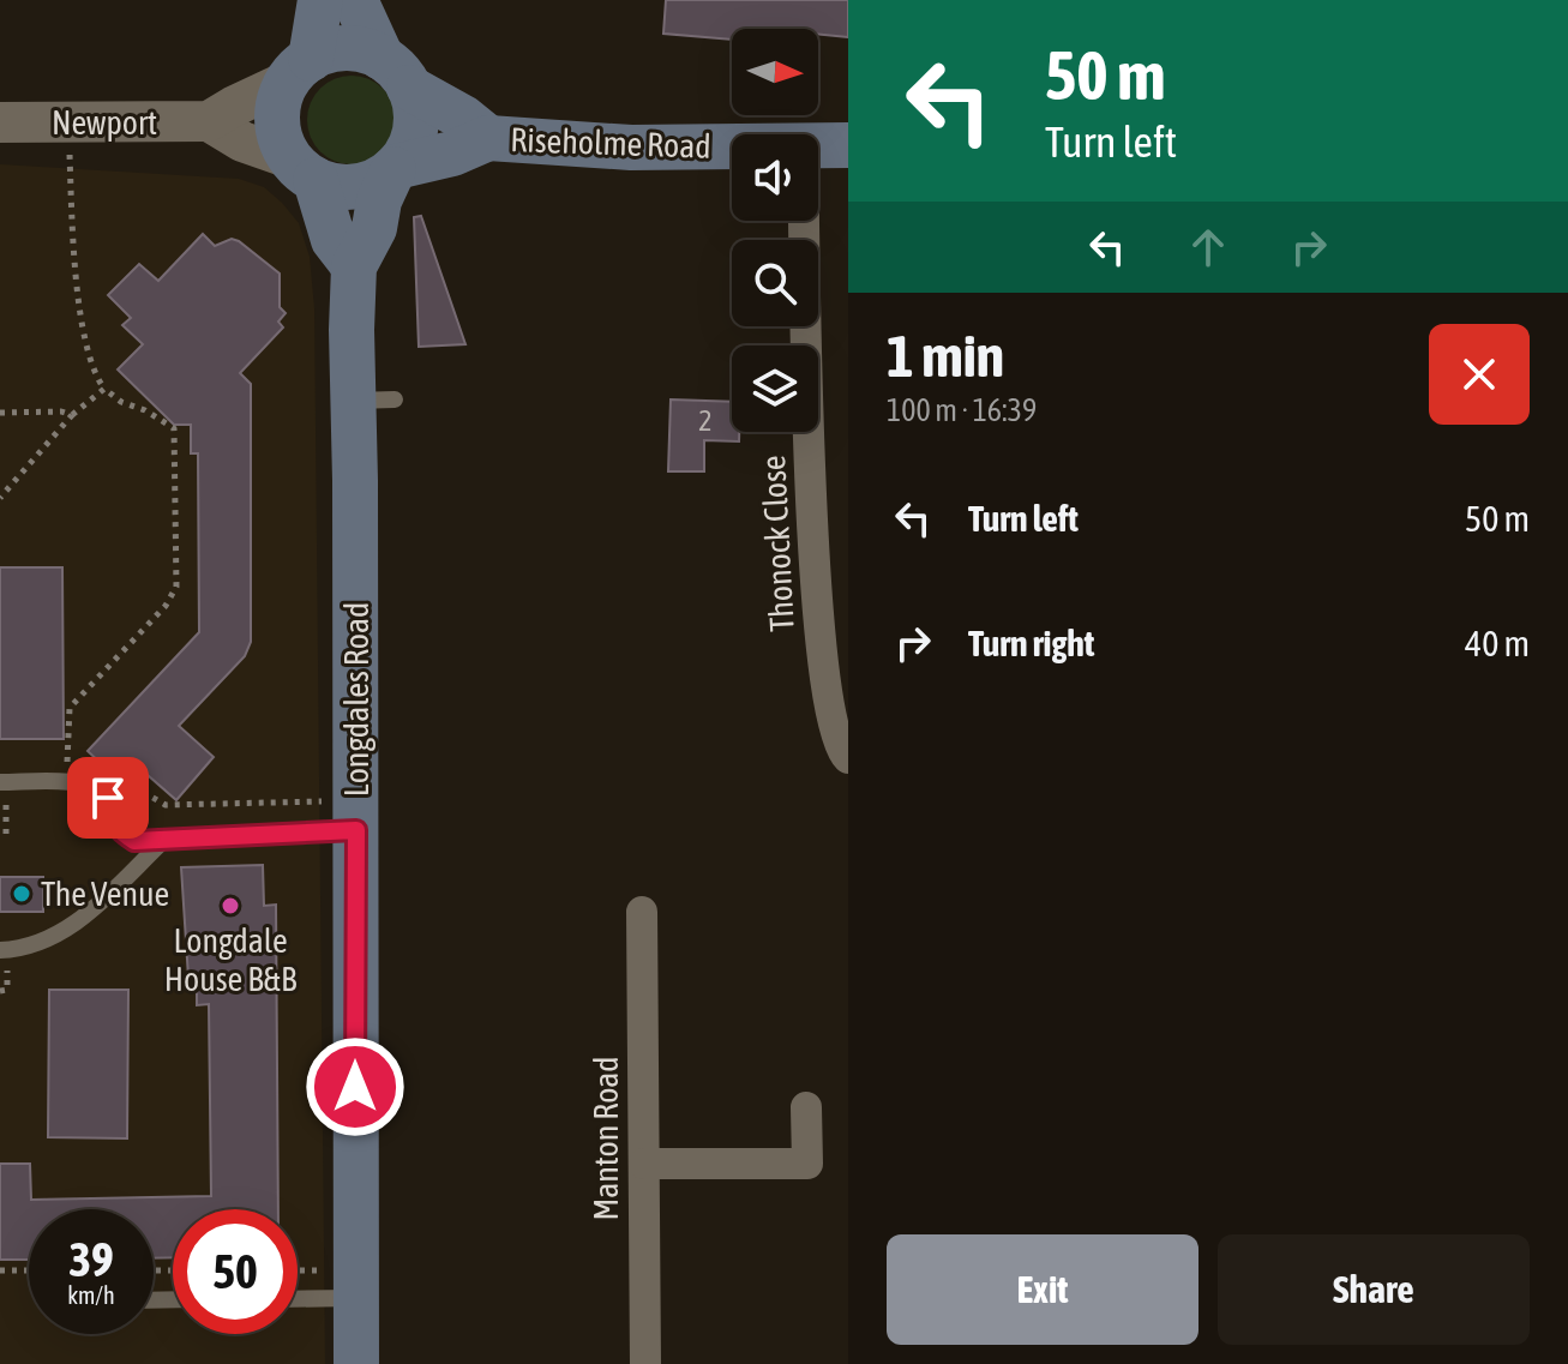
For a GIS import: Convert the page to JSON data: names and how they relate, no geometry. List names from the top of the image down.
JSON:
{
  "streets": {
    "main road": ["Riseholme Road", "Longdales Road"],
    "street": ["Newport", "Thonock Close", "Manton Road"]
  },
  "crossings": [
    ["Newport", "Longdales Road"]
  ],
  "places": ["The Venue", "Longdale House B&B"],
  "house_numbers": ["2"],
  "north": "right",
  "page": {
    "turn": ["50 m", "Turn left"],
    "heading": ["1 min", "100 m · 16:39"],
    "list": [
      {
        "name": "Turn left",
        "value": "50 m"
      },
      {
        "name": "Turn right",
        "value": "40 m"
      }
    ],
    "speed": "39 km/h",
    "limit": "50",
    "buttons": ["Exit", "Share"]
  }
}
